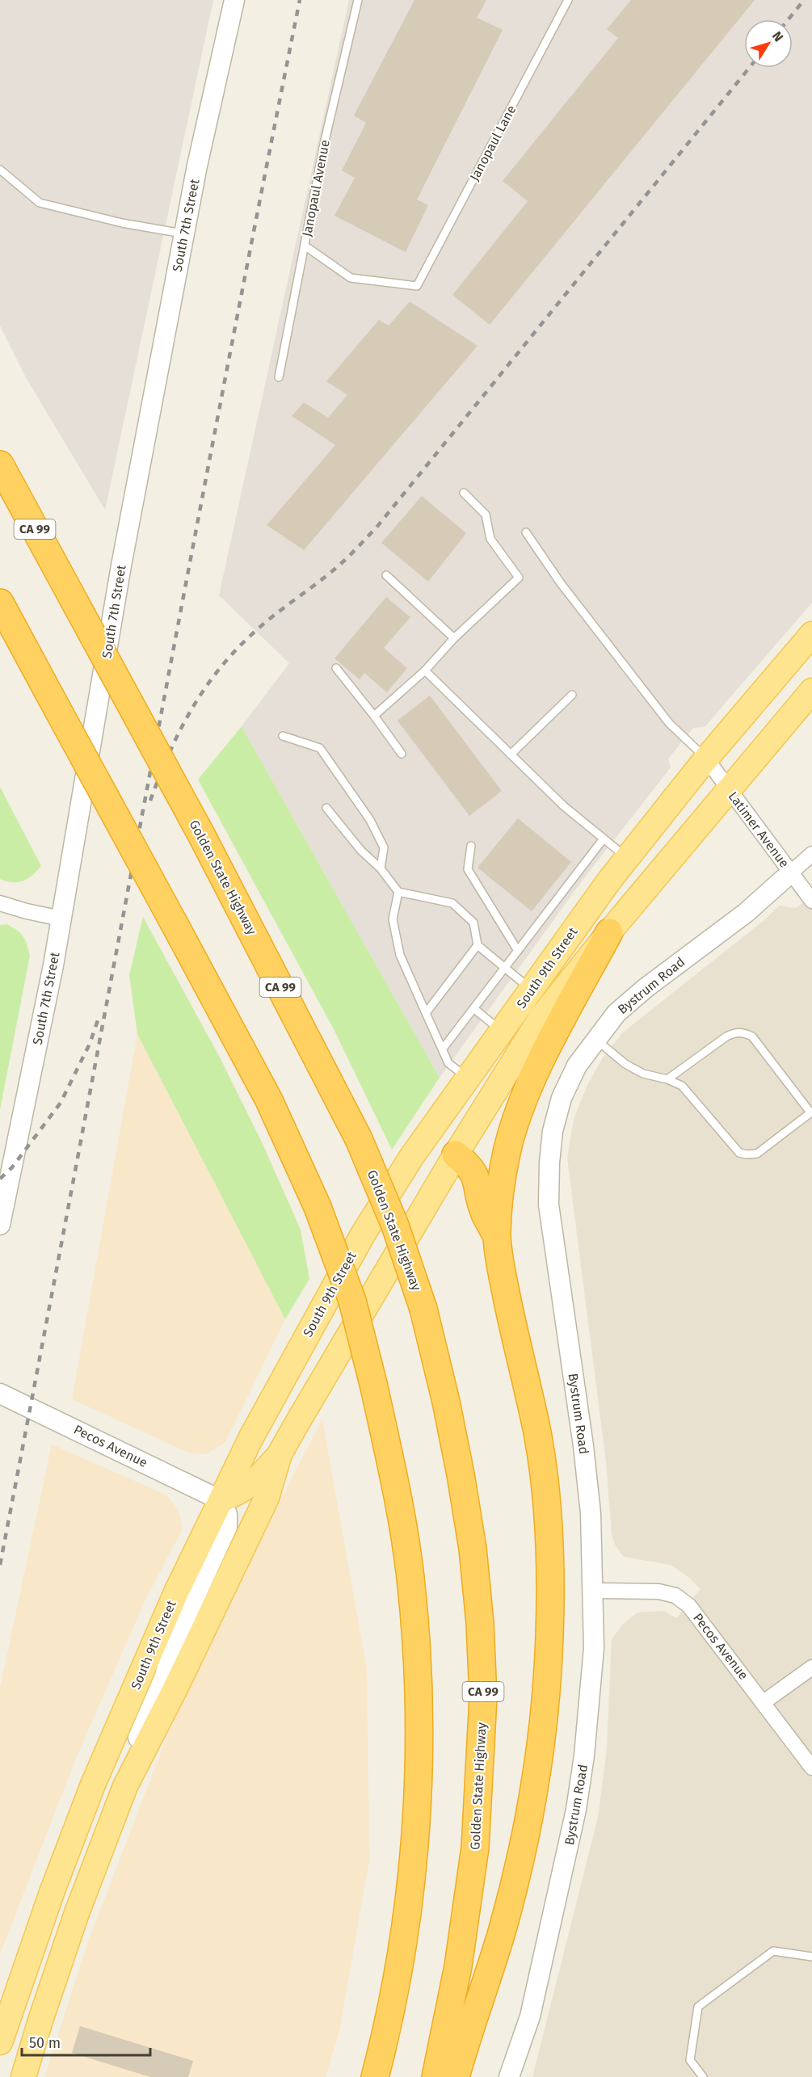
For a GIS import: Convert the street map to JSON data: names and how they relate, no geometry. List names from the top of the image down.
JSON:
{
  "streets": {
    "highway": ["CA 99", "Golden State Highway"],
    "main road": ["South 9th Street"],
    "street": [
      "South 7th Street",
      "Latimer Avenue",
      "Bystrum Road",
      "Pecos Avenue"
    ],
    "lane": ["Janopaul Lane", "Janopaul Avenue"]
  },
  "crossings": [
    ["Janopaul Lane", "Janopaul Avenue"],
    ["Latimer Avenue", "South 9th Street"],
    ["Latimer Avenue", "Bystrum Road"],
    ["South 9th Street", "Pecos Avenue"],
    ["Bystrum Road", "Pecos Avenue"]
  ],
  "scale_bar": "50 m",
  "north": "top right"
}
